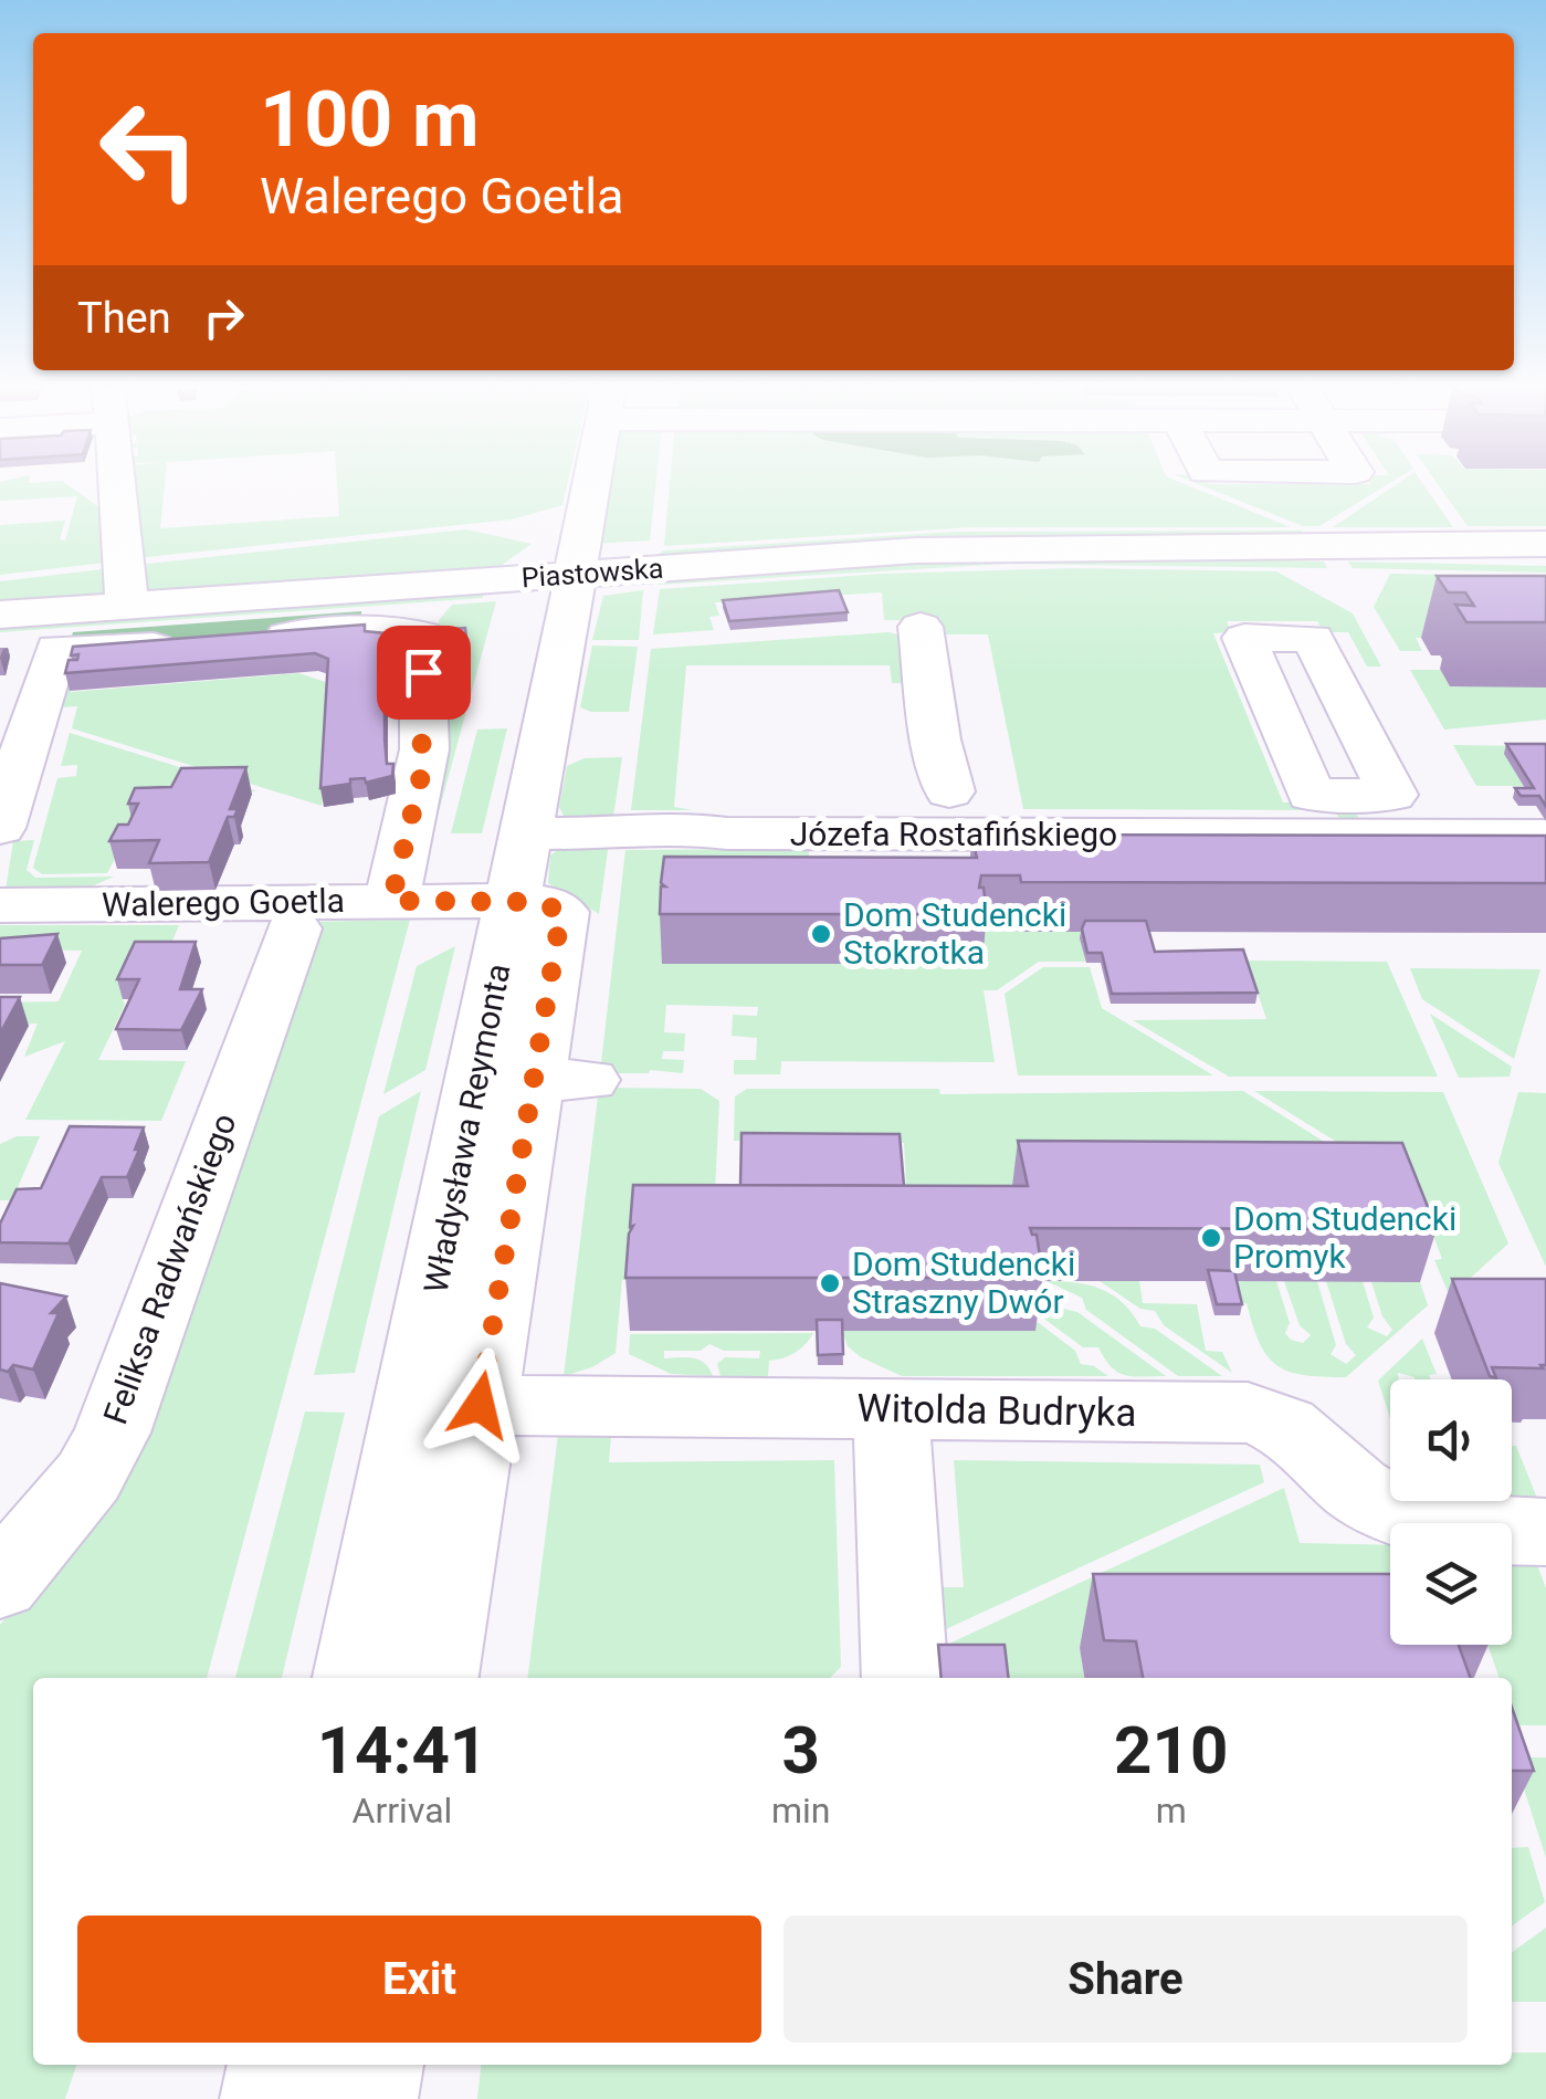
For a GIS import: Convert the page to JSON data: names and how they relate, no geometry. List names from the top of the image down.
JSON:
{
  "streets": {
    "street": [
      "Piastowska",
      "Józefa Rostafińskiego",
      "Walerego Goetla",
      "Władysława Reymonta",
      "Feliksa Radwańskiego",
      "Witolda Budryka"
    ]
  },
  "crossings": [
    ["Piastowska", "Władysława Reymonta"],
    ["Józefa Rostafińskiego", "Władysława Reymonta"],
    ["Walerego Goetla", "Władysława Reymonta"],
    ["Walerego Goetla", "Witolda Budryka"],
    ["Władysława Reymonta", "Witolda Budryka"]
  ],
  "places": ["Dom Studencki Stokrotka", "Dom Studencki Promyk", "Dom Studencki Straszny Dwór"],
  "page": {
    "turn": ["100 m", "Walerego Goetla"],
    "then": "Then",
    "eta": [
      "14:41",
      "Arrival",
      "3",
      "min",
      "210",
      "m"
    ],
    "buttons": ["Exit", "Share"]
  }
}
